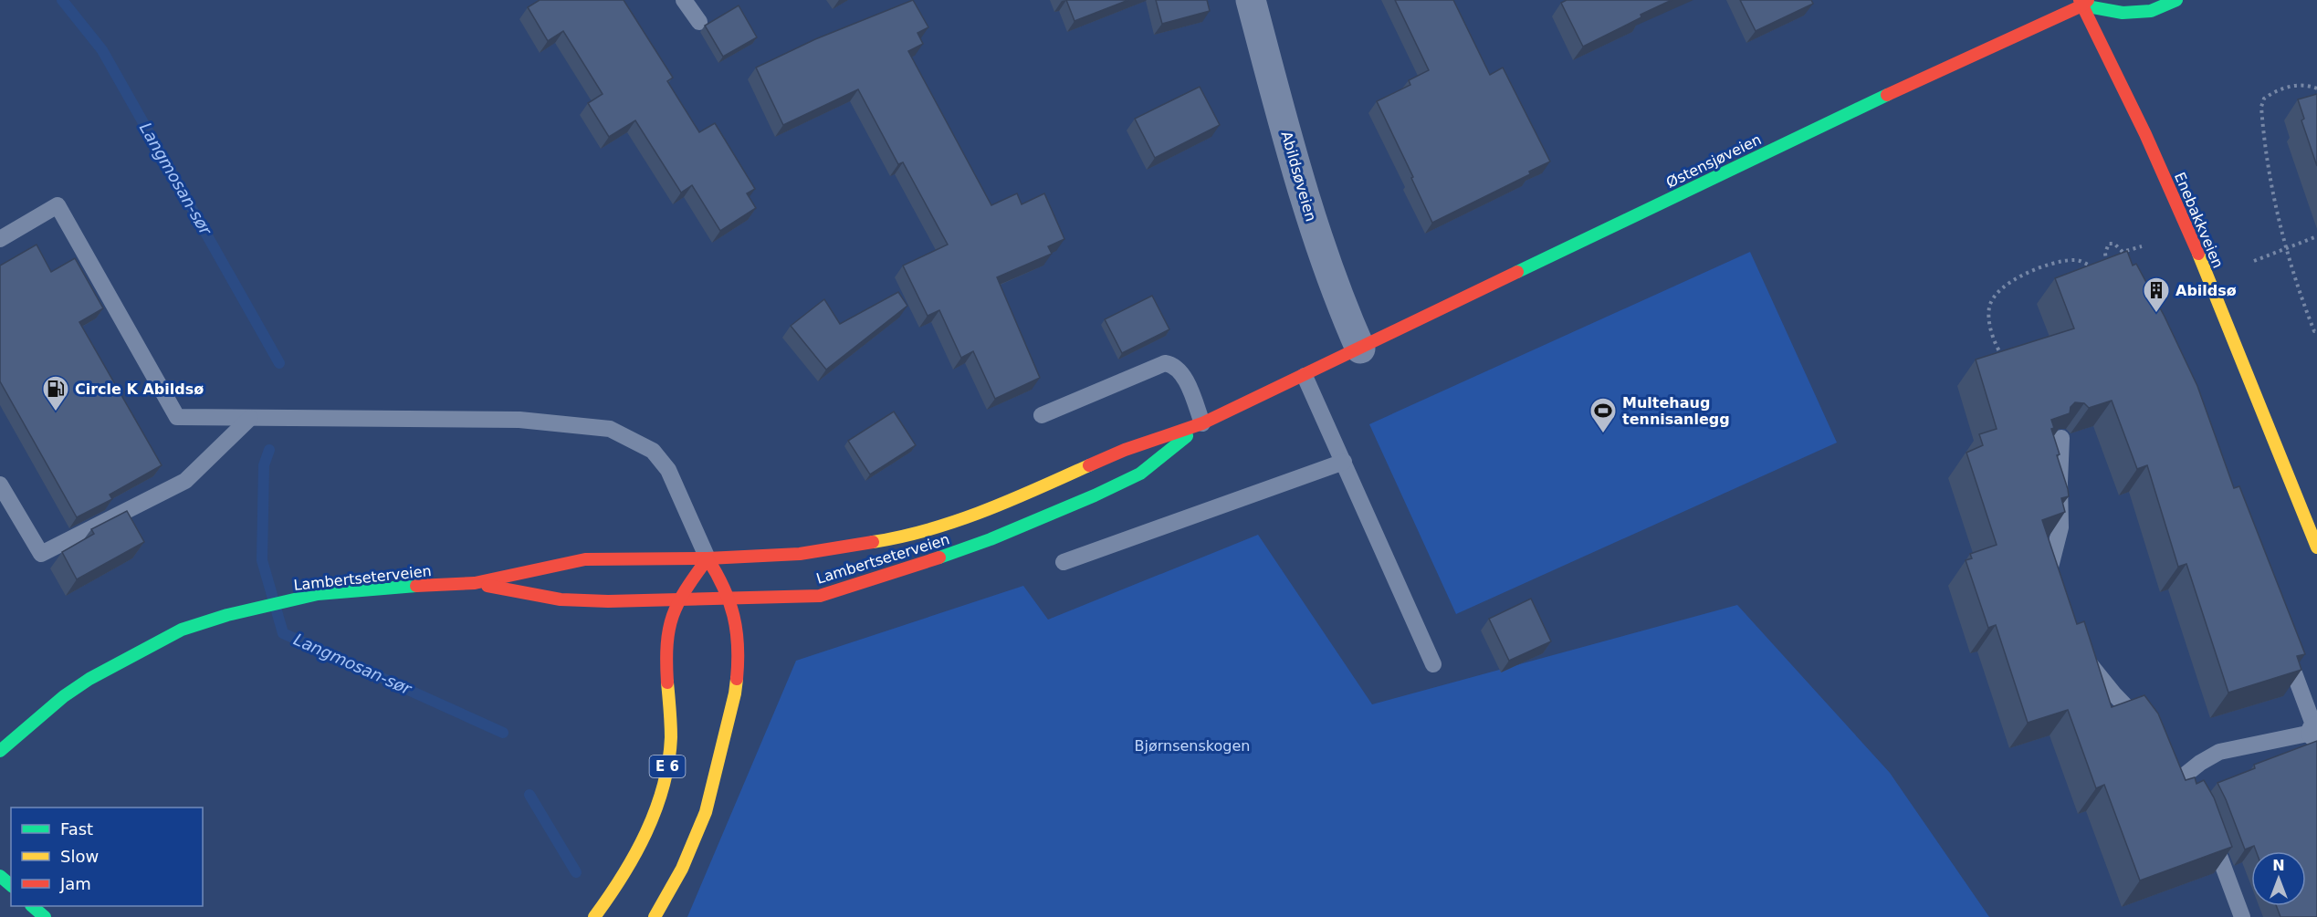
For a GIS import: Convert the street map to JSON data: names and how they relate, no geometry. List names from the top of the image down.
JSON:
{
  "streets": {
    "main road": [
      "Østensjøveien",
      "Enebakkveien",
      "Lambertseterveien",
      "E 6"
    ],
    "street": ["Abildsøveien"]
  },
  "crossings": [
    ["Østensjøveien", "Abildsøveien"],
    ["Østensjøveien", "Enebakkveien"],
    ["Østensjøveien", "Lambertseterveien"],
    ["Abildsøveien", "Lambertseterveien"],
    ["Lambertseterveien", "E 6"]
  ],
  "water": ["Langmosan-sør"],
  "parks": ["Bjørnsenskogen"],
  "places": {
    "building": ["Abildsø"],
    "fuel station": ["Circle K Abildsø"],
    "sports": ["Multehaug tennisanlegg"]
  },
  "legend": ["Fast", "Slow", "Jam"],
  "north": "top"
}
